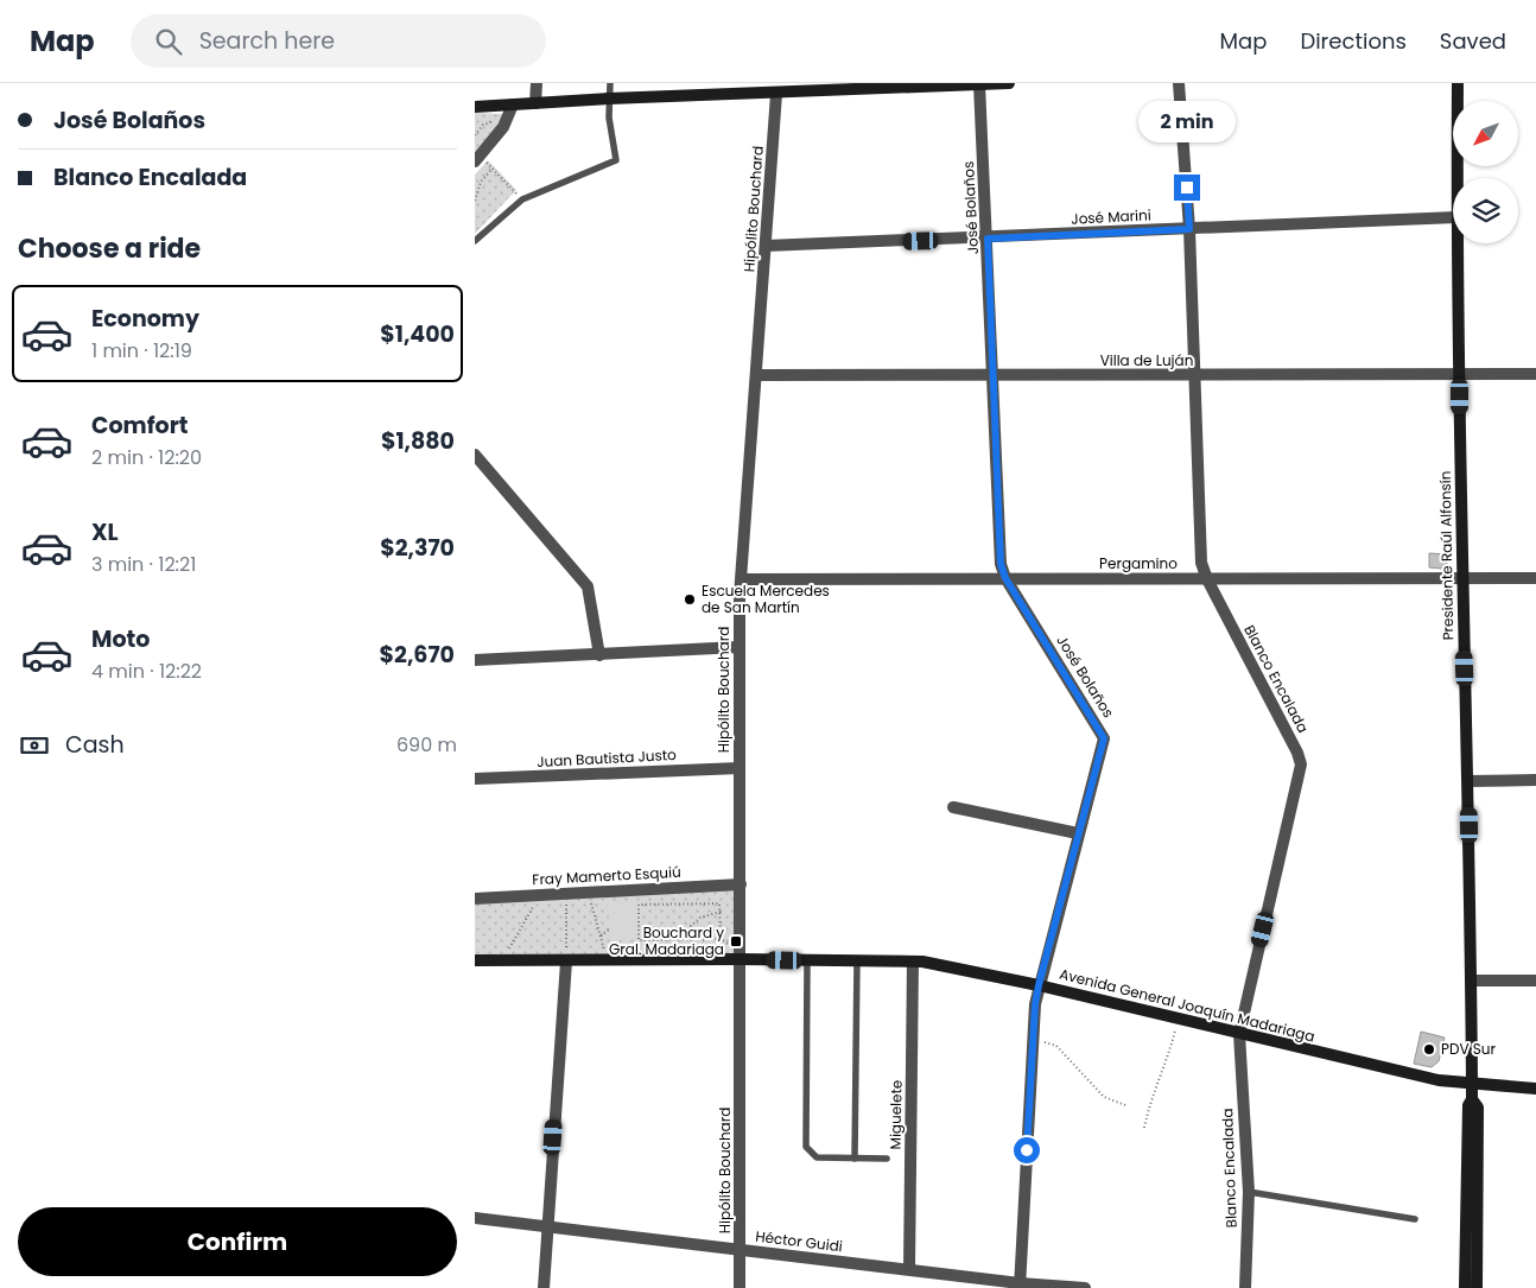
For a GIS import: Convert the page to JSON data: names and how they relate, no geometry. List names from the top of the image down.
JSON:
{
  "streets": {
    "main road": ["Presidente Raúl Alfonsín", "Avenida General Joaquín Madariaga"],
    "street": [
      "José Bolaños",
      "Hipólito Bouchard",
      "José Marini",
      "Villa de Luján",
      "Pergamino",
      "Blanco Encalada",
      "Juan Bautista Justo",
      "Fray Mamerto Esquiú",
      "Miguelete",
      "Héctor Guidi"
    ]
  },
  "crossings": [
    ["José Bolaños", "José Marini"],
    ["José Bolaños", "Villa de Luján"],
    ["José Bolaños", "Pergamino"],
    ["José Bolaños", "Avenida General Joaquín Madariaga"],
    ["José Bolaños", "Héctor Guidi"],
    ["Hipólito Bouchard", "José Marini"],
    ["Hipólito Bouchard", "Villa de Luján"],
    ["Hipólito Bouchard", "Pergamino"],
    ["Hipólito Bouchard", "Juan Bautista Justo"],
    ["Hipólito Bouchard", "Fray Mamerto Esquiú"],
    ["Hipólito Bouchard", "Avenida General Joaquín Madariaga"],
    ["Hipólito Bouchard", "Héctor Guidi"],
    ["José Marini", "Blanco Encalada"],
    ["Villa de Luján", "Presidente Raúl Alfonsín"],
    ["Villa de Luján", "Blanco Encalada"],
    ["Presidente Raúl Alfonsín", "Pergamino"],
    ["Presidente Raúl Alfonsín", "Avenida General Joaquín Madariaga"],
    ["Pergamino", "Blanco Encalada"],
    ["Blanco Encalada", "Avenida General Joaquín Madariaga"],
    ["Avenida General Joaquín Madariaga", "Miguelete"],
    ["Miguelete", "Héctor Guidi"]
  ],
  "places": {
    "other": ["Escuela Mercedes de San Martín", "PDV Sur"],
    "transit": ["Bouchard y Gral. Madariaga"]
  },
  "north": "bottom left",
  "page": {
    "header": "Map",
    "search": "Search here",
    "nav": ["Map", "Directions", "Saved"],
    "banner": ["José Bolaños", "Blanco Encalada"],
    "bubble": "2 min",
    "heading": "Choose a ride",
    "list": [
      {
        "name": "Economy",
        "note": "1 min · 12:19",
        "value": "$1,400"
      },
      {
        "name": "Comfort",
        "note": "2 min · 12:20",
        "value": "$1,880"
      },
      {
        "name": "XL",
        "note": "3 min · 12:21",
        "value": "$2,370"
      },
      {
        "name": "Moto",
        "note": "4 min · 12:22",
        "value": "$2,670"
      }
    ],
    "pay": ["Cash", "690 m"],
    "buttons": "Confirm"
  }
}
